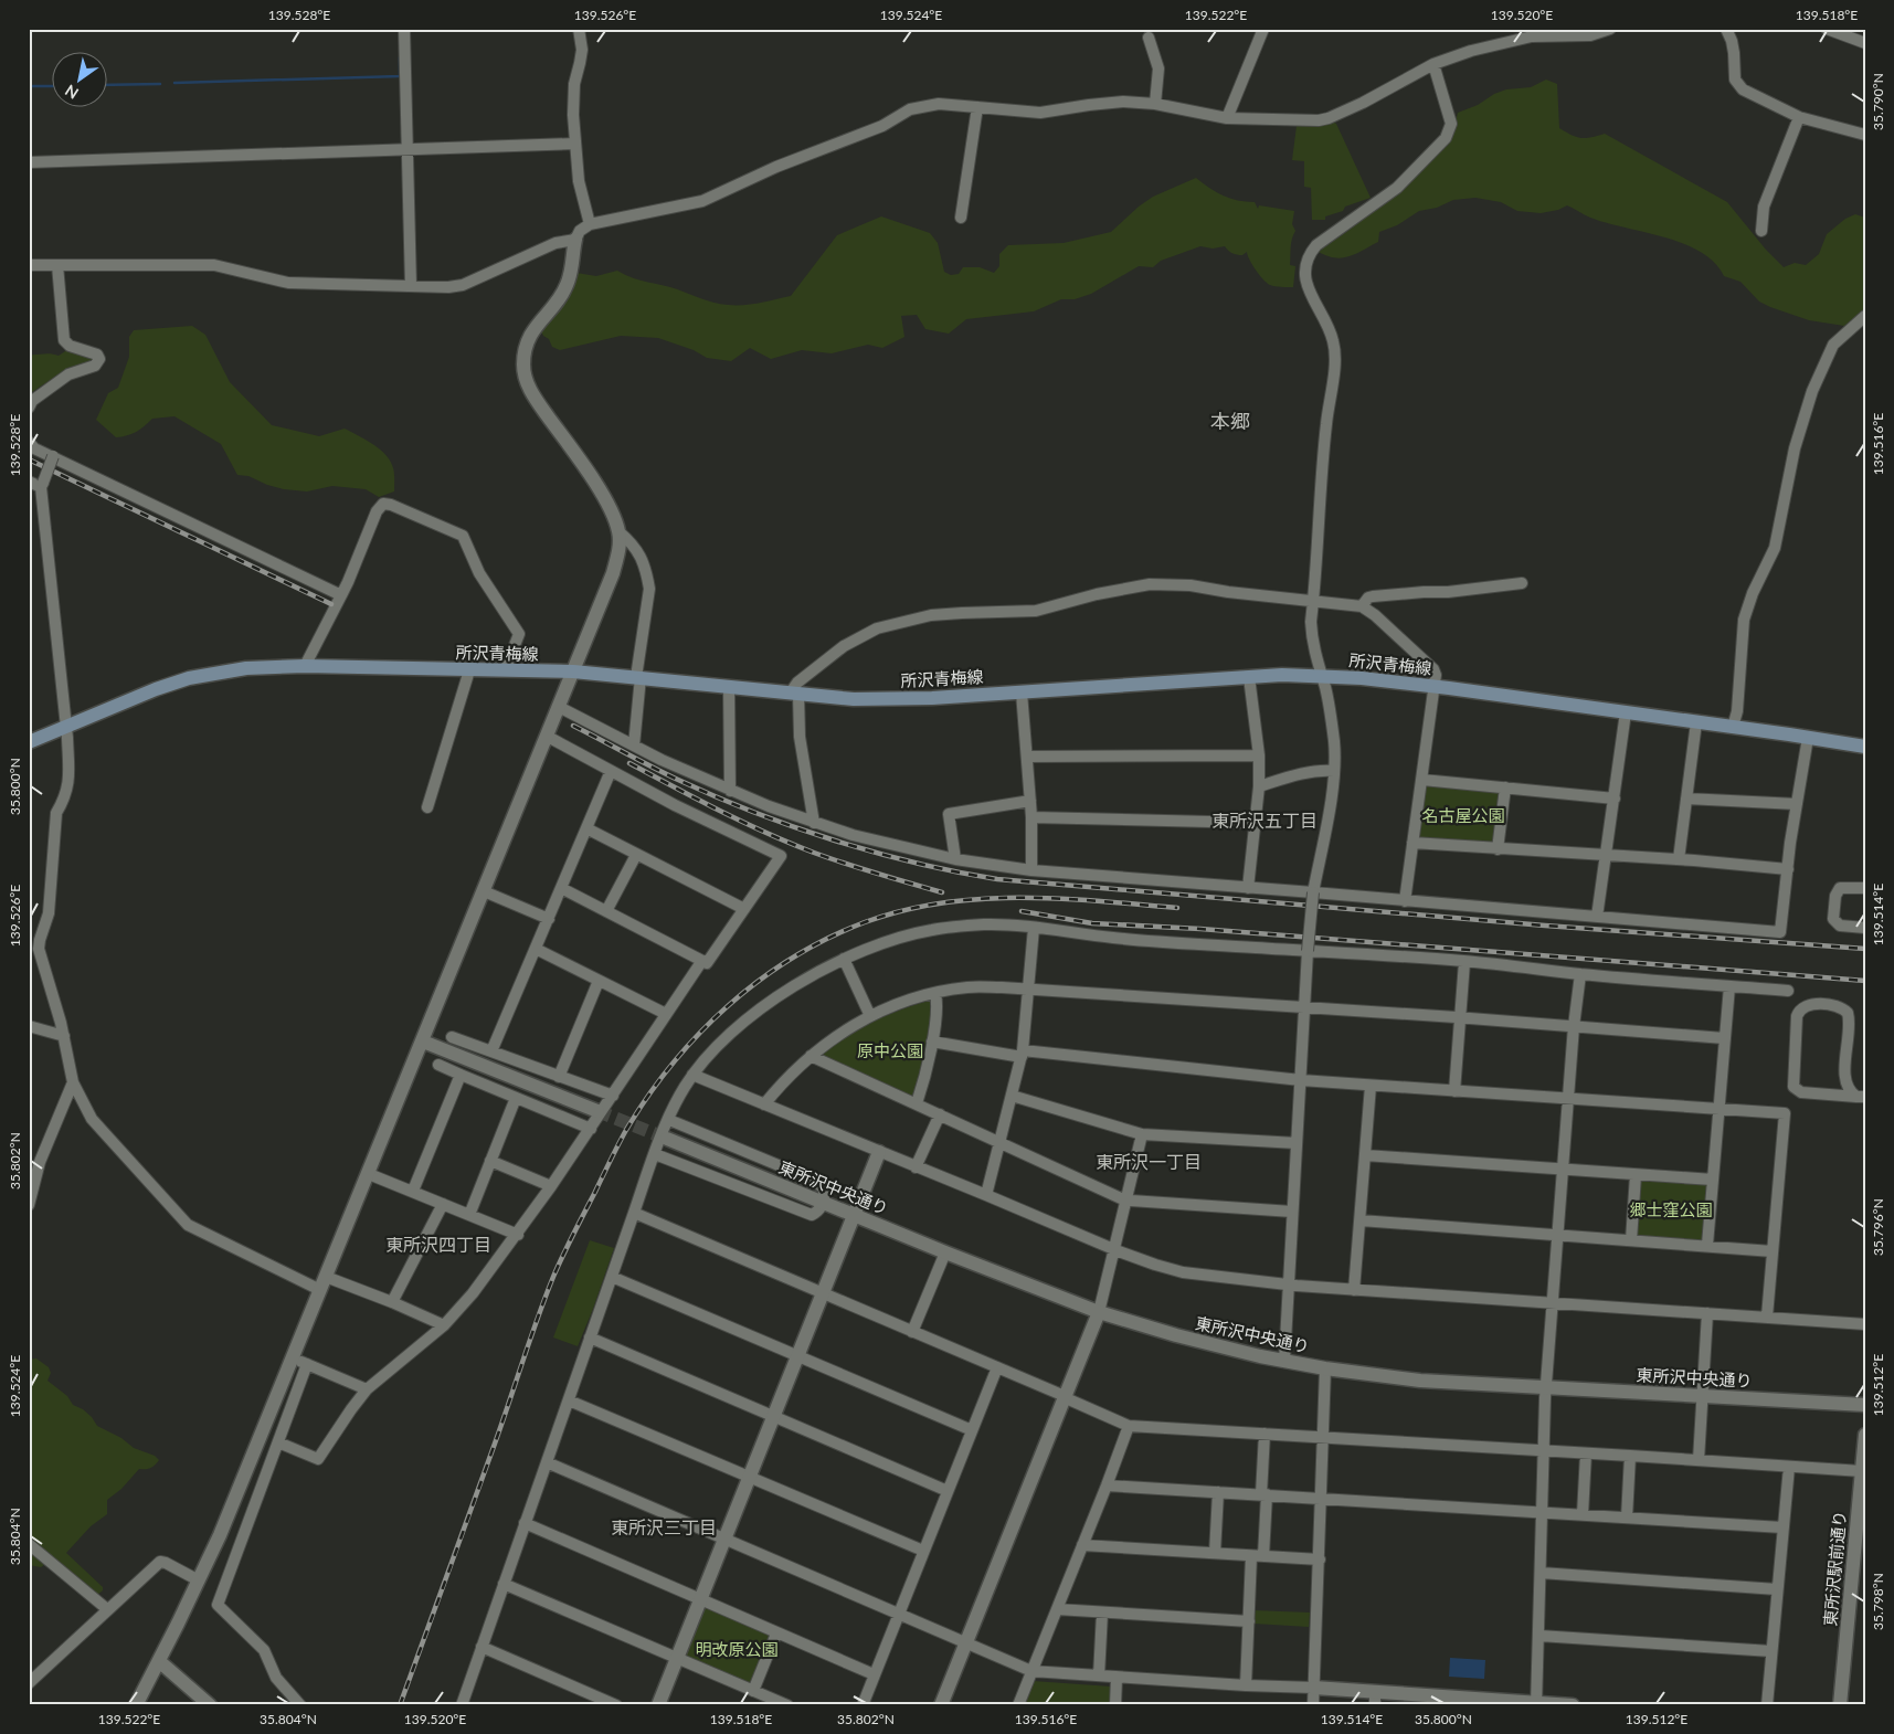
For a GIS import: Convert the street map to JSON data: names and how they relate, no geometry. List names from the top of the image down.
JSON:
{
  "streets": {
    "main road": ["所沢青梅線"],
    "street": ["東所沢中央通り", "東所沢駅前通り"]
  },
  "districts": [
    "本郷",
    "東所沢五丁目",
    "東所沢一丁目",
    "東所沢四丁目",
    "東所沢三丁目"
  ],
  "parks": [
    "名古屋公園",
    "原中公園",
    "郷士窪公園",
    "明改原公園"
  ],
  "north": "bottom left",
  "coordinates": [
    "139.528°E",
    "139.526°E",
    "139.524°E",
    "139.522°E",
    "139.520°E",
    "139.518°E",
    "35.790°N",
    "139.516°E",
    "35.800°N",
    "139.514°E",
    "35.802°N",
    "35.796°N",
    "139.512°E",
    "35.804°N",
    "35.798°N"
  ]
}
